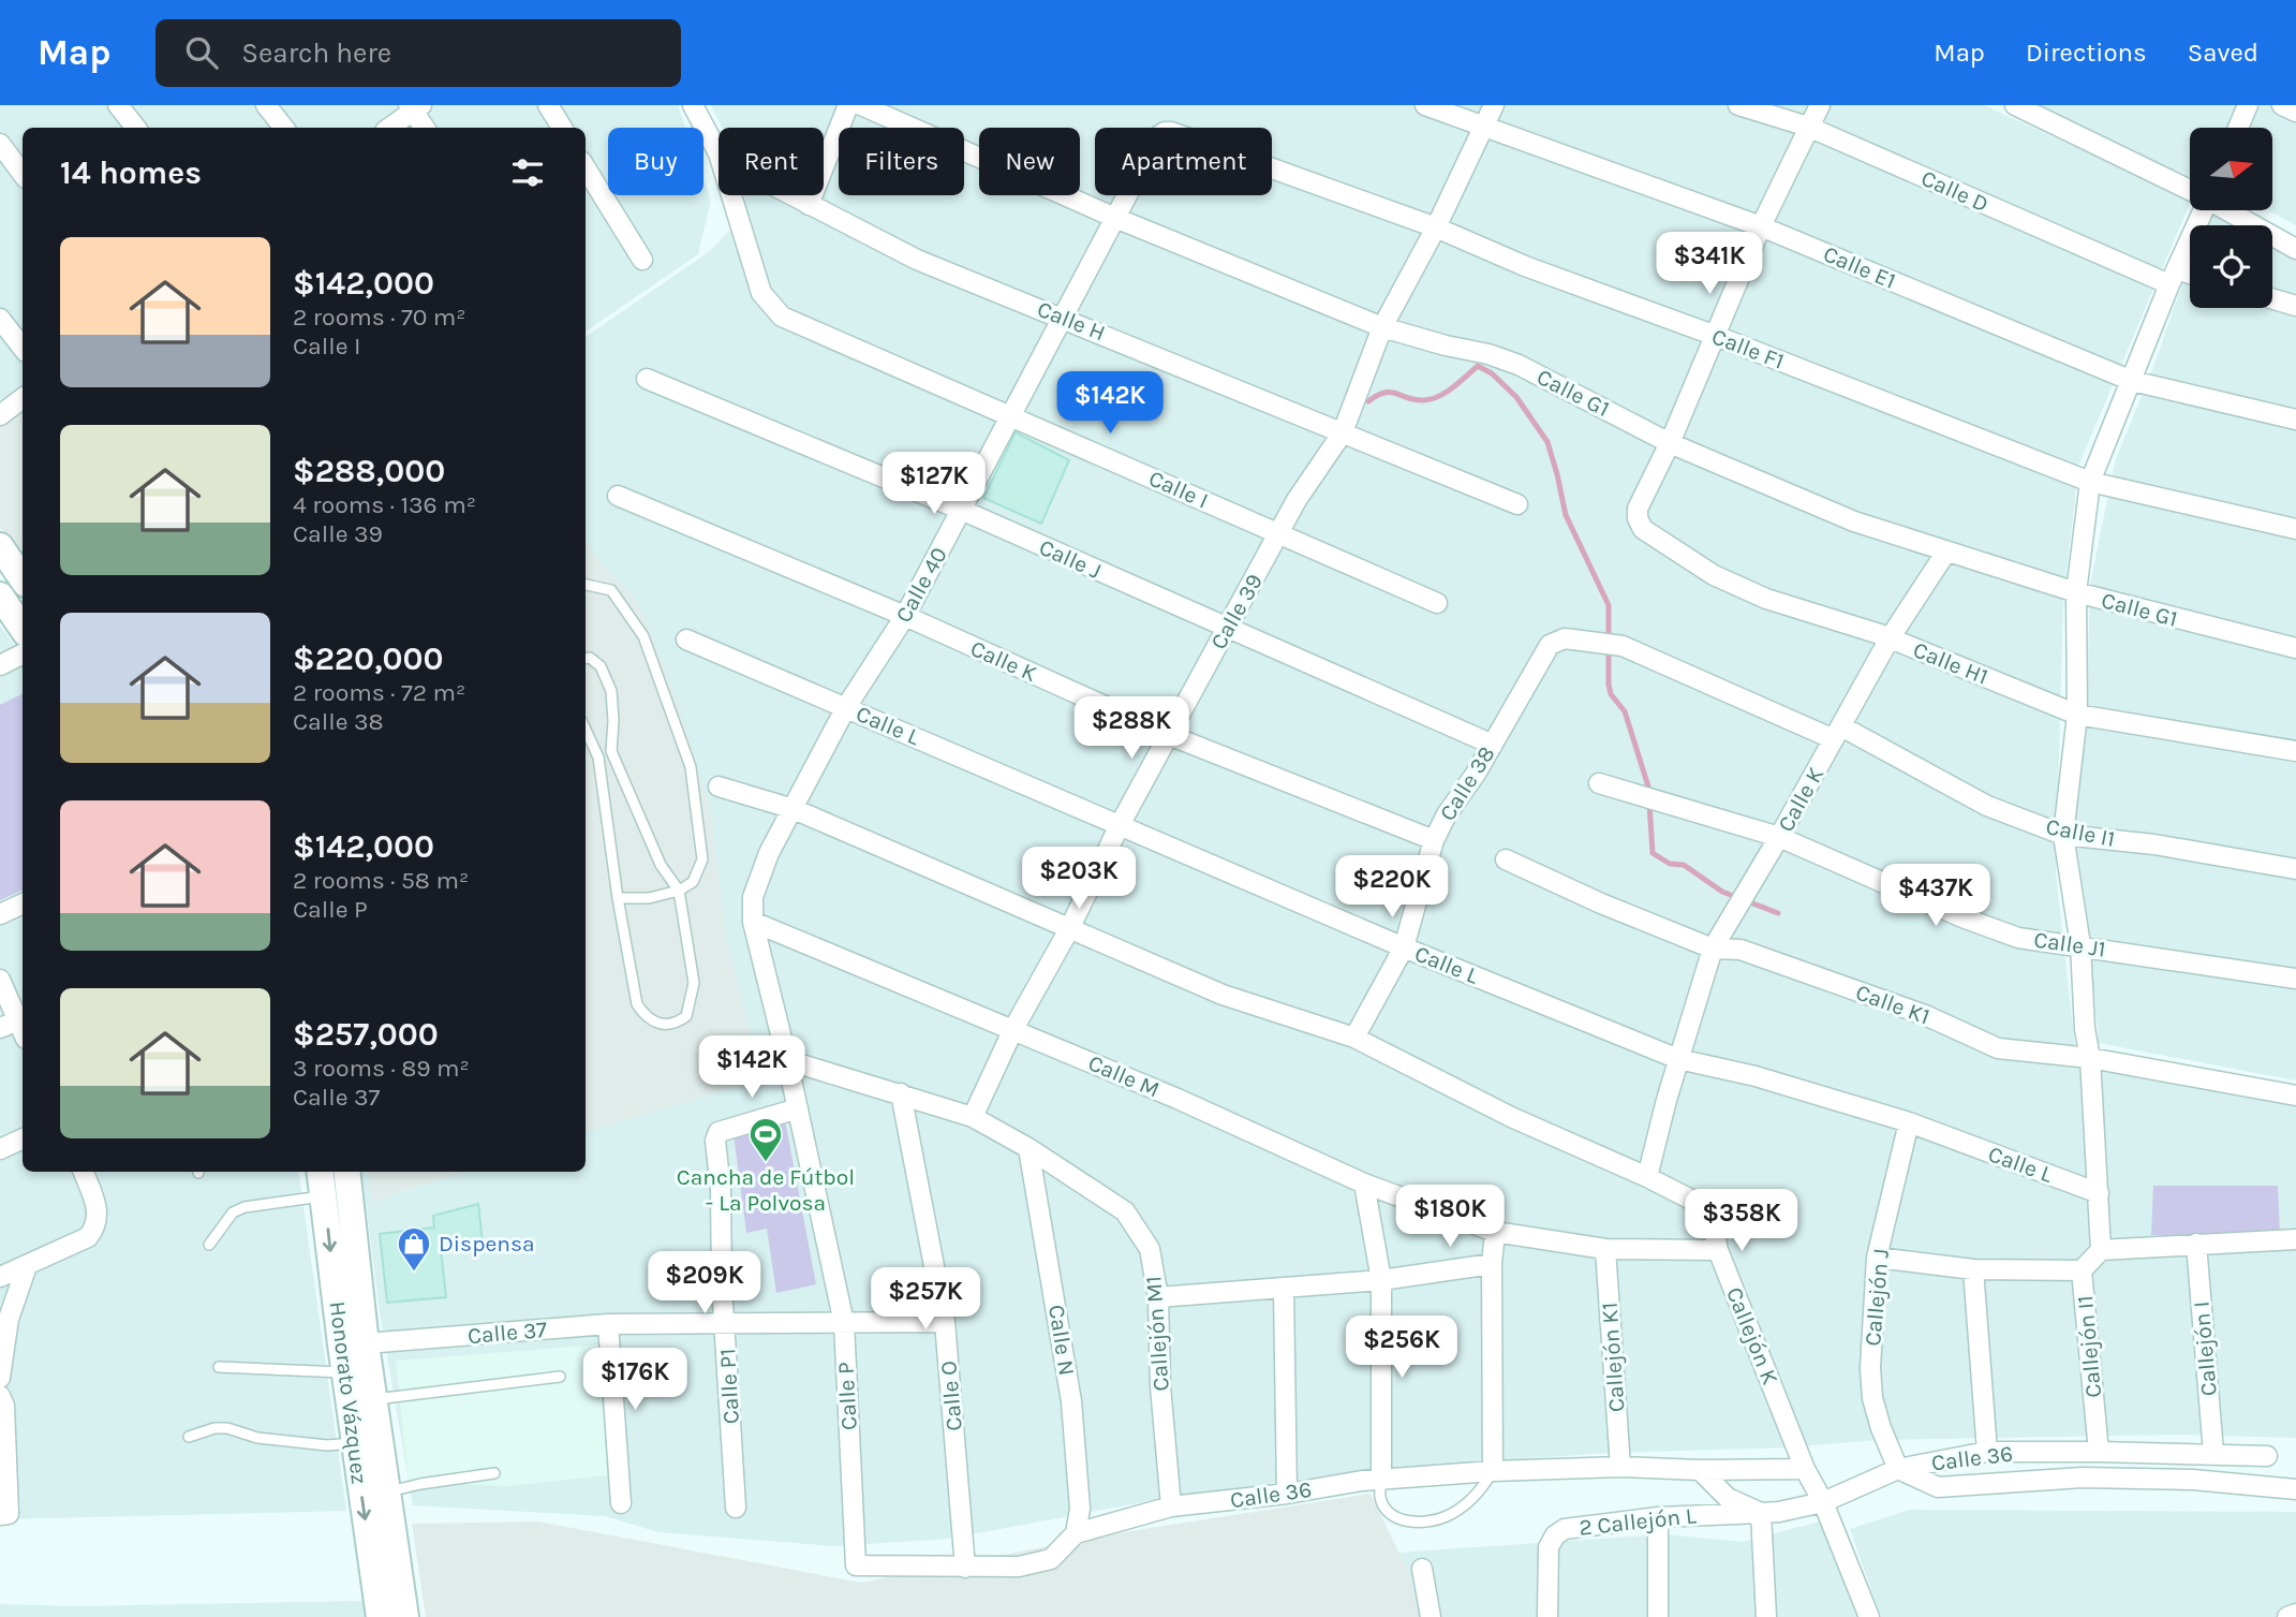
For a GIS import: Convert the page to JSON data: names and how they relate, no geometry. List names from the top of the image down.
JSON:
{
  "streets": {
    "street": [
      "Calle D",
      "Calle E1",
      "Calle H",
      "Calle F1",
      "Calle G1",
      "Calle I",
      "Calle J",
      "Calle 40",
      "Calle 39",
      "Calle K",
      "Calle H1",
      "Calle L",
      "Calle 38",
      "Calle I1",
      "Calle J1",
      "Calle K1",
      "Calle M",
      "Callejón J",
      "Calle 37",
      "Callejón M1",
      "Callejón K",
      "Calle N",
      "Callejón I1",
      "Callejón I",
      "Callejón K1",
      "Calle P1",
      "Honorato Vázquez",
      "Calle P",
      "Calle O",
      "Calle 36",
      "2 Callejón L"
    ]
  },
  "crossings": [
    ["Calle E1", "Calle 39"],
    ["Calle H", "Calle 40"],
    ["Calle H", "Calle 39"],
    ["Calle F1", "Calle 39"],
    ["Calle G1", "Calle 40"],
    ["Calle G1", "Calle 39"],
    ["Calle G1", "Calle K"],
    ["Calle G1", "Calle H1"],
    ["Calle I", "Calle 40"],
    ["Calle I", "Calle 39"],
    ["Calle J", "Calle 40"],
    ["Calle J", "Calle 39"],
    ["Calle J", "Calle 38"],
    ["Calle 40", "Calle K"],
    ["Calle 40", "Calle L"],
    ["Calle 40", "Calle M"],
    ["Calle 40", "Callejón K"],
    ["Calle 40", "Calle P"],
    ["Calle 39", "Calle K"],
    ["Calle 39", "Calle L"],
    ["Calle 39", "Calle M"],
    ["Calle 39", "Callejón M1"],
    ["Calle 39", "Callejón K"],
    ["Calle K", "Calle H1"],
    ["Calle K", "Calle L"],
    ["Calle K", "Calle 38"],
    ["Calle K", "Calle I1"],
    ["Calle K", "Calle J1"],
    ["Calle K", "Calle K1"],
    ["Calle L", "Calle 38"],
    ["Calle L", "Callejón J"],
    ["Calle 38", "Calle I1"],
    ["Calle 38", "Callejón K"],
    ["Calle M", "Callejón K"],
    ["Calle M", "Callejón K1"],
    ["Calle M", "Calle P"],
    ["Callejón J", "Calle 36"],
    ["Calle 37", "Calle P1"],
    ["Calle 37", "Honorato Vázquez"],
    ["Calle 37", "Calle P"],
    ["Calle 37", "Calle O"],
    ["Callejón M1", "Calle N"],
    ["Callejón M1", "Calle P"],
    ["Callejón M1", "Calle O"],
    ["Callejón M1", "Calle 36"],
    ["Callejón K", "Calle 36"],
    ["Calle N", "Calle 36"],
    ["Callejón I1", "Calle 36"],
    ["Callejón I", "Calle 36"],
    ["Callejón K1", "Calle 36"],
    ["Calle P1", "Calle P"],
    ["Calle P", "Calle 36"],
    ["Calle O", "Calle 36"],
    ["Calle 36", "2 Callejón L"]
  ],
  "places": {
    "sports": ["Cancha de Fútbol - La Polvosa"],
    "shop": ["Dispensa"]
  },
  "north": "right",
  "page": {
    "header": "Map",
    "search": "Search here",
    "nav": ["Map", "Directions", "Saved"],
    "chip": [
      "Buy",
      "Rent",
      "Filters",
      "New",
      "Apartment"
    ],
    "heading": "14 homes",
    "list": [
      {
        "name": "$142,000",
        "note": "2 rooms · 70 m² · Calle I"
      },
      {
        "name": "$288,000",
        "note": "4 rooms · 136 m² · Calle 39"
      },
      {
        "name": "$220,000",
        "note": "2 rooms · 72 m² · Calle 38"
      },
      {
        "name": "$142,000",
        "note": "2 rooms · 58 m² · Calle P"
      },
      {
        "name": "$257,000",
        "note": "3 rooms · 89 m² · Calle 37"
      }
    ],
    "price": [
      "$341K",
      "$142K",
      "$127K",
      "$288K",
      "$203K",
      "$220K",
      "$437K",
      "$142K",
      "$180K",
      "$358K",
      "$209K",
      "$257K",
      "$256K",
      "$176K"
    ]
  }
}
